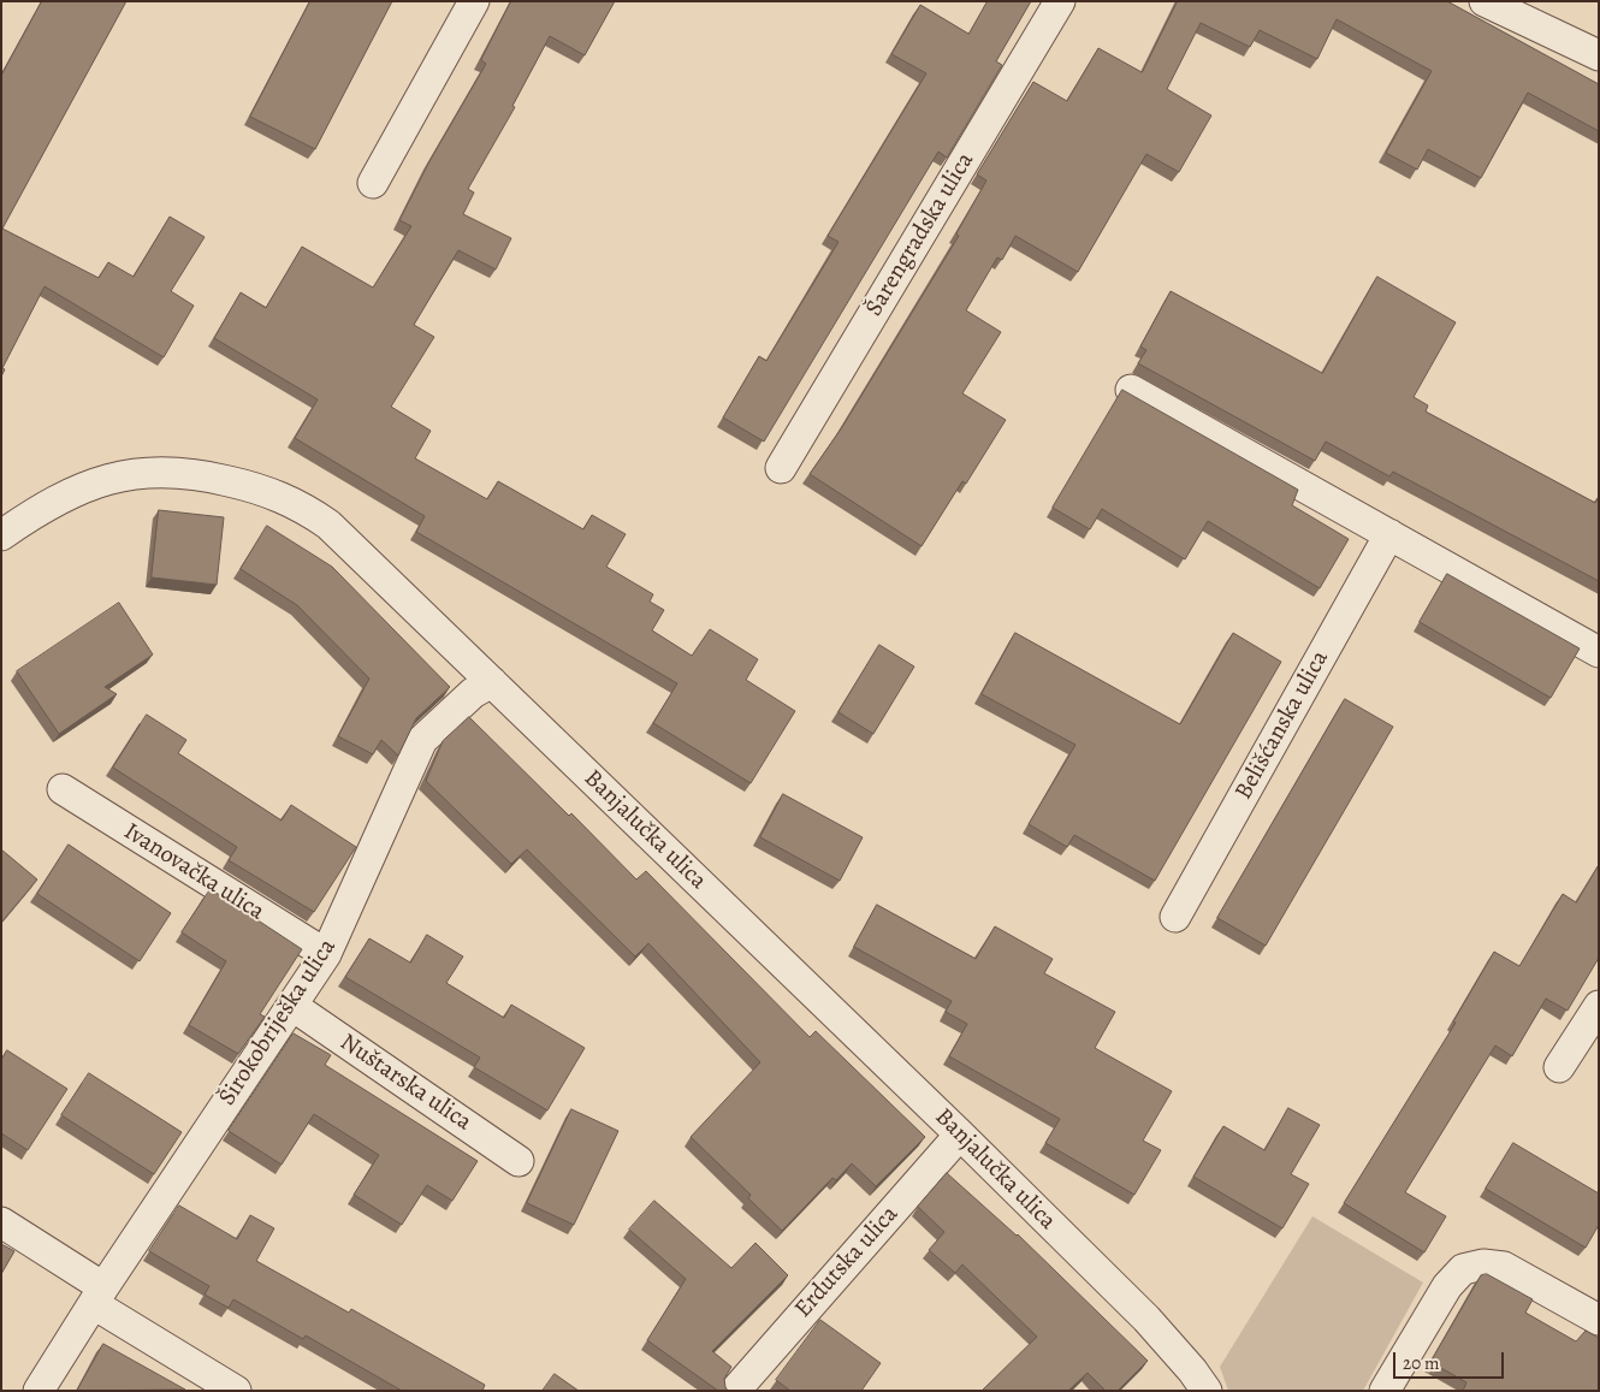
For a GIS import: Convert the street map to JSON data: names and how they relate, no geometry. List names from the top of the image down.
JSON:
{
  "streets": {
    "street": [
      "Šarengradska ulica",
      "Belišćanska ulica",
      "Banjalučka ulica",
      "Ivanovačka ulica",
      "Širokobriješka ulica",
      "Nuštarska ulica",
      "Erdutska ulica"
    ]
  },
  "crossings": [
    ["Banjalučka ulica", "Širokobriješka ulica"],
    ["Banjalučka ulica", "Erdutska ulica"],
    ["Ivanovačka ulica", "Širokobriješka ulica"],
    ["Širokobriješka ulica", "Nuštarska ulica"]
  ],
  "scale_bar": "20 m"
}
